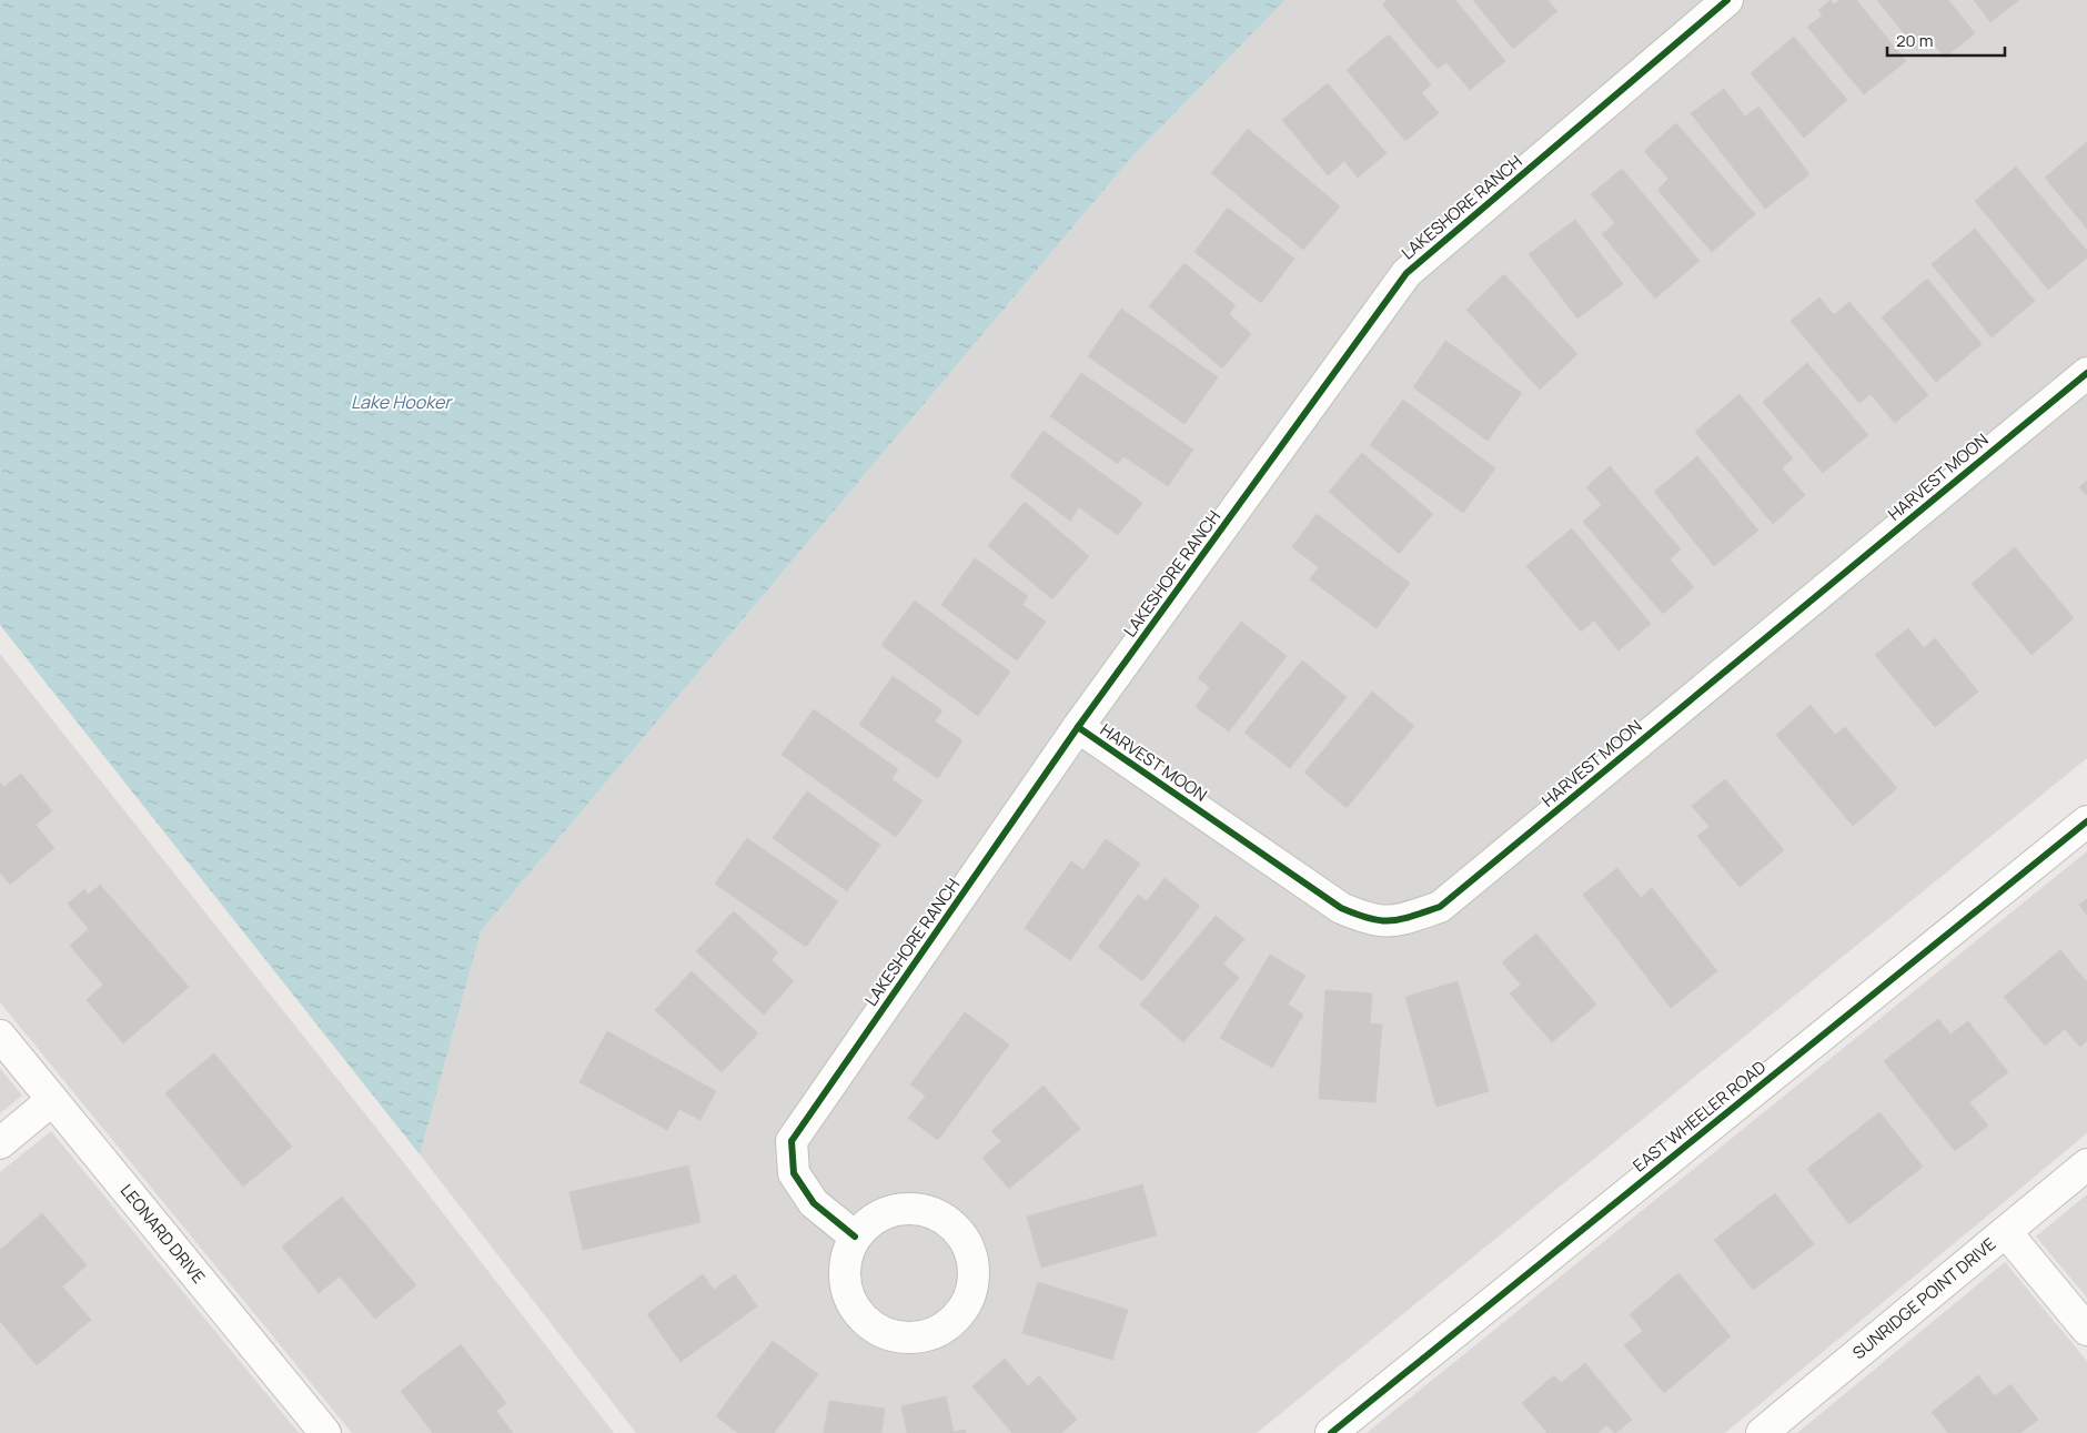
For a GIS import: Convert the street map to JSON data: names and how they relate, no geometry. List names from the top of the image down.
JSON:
{
  "streets": {
    "street": [
      "LAKESHORE RANCH",
      "HARVEST MOON",
      "EAST WHEELER ROAD",
      "LEONARD DRIVE",
      "SUNRIDGE POINT DRIVE"
    ]
  },
  "crossings": [
    ["LAKESHORE RANCH", "HARVEST MOON"]
  ],
  "water": ["Lake Hooker"],
  "scale_bar": "20 m"
}
